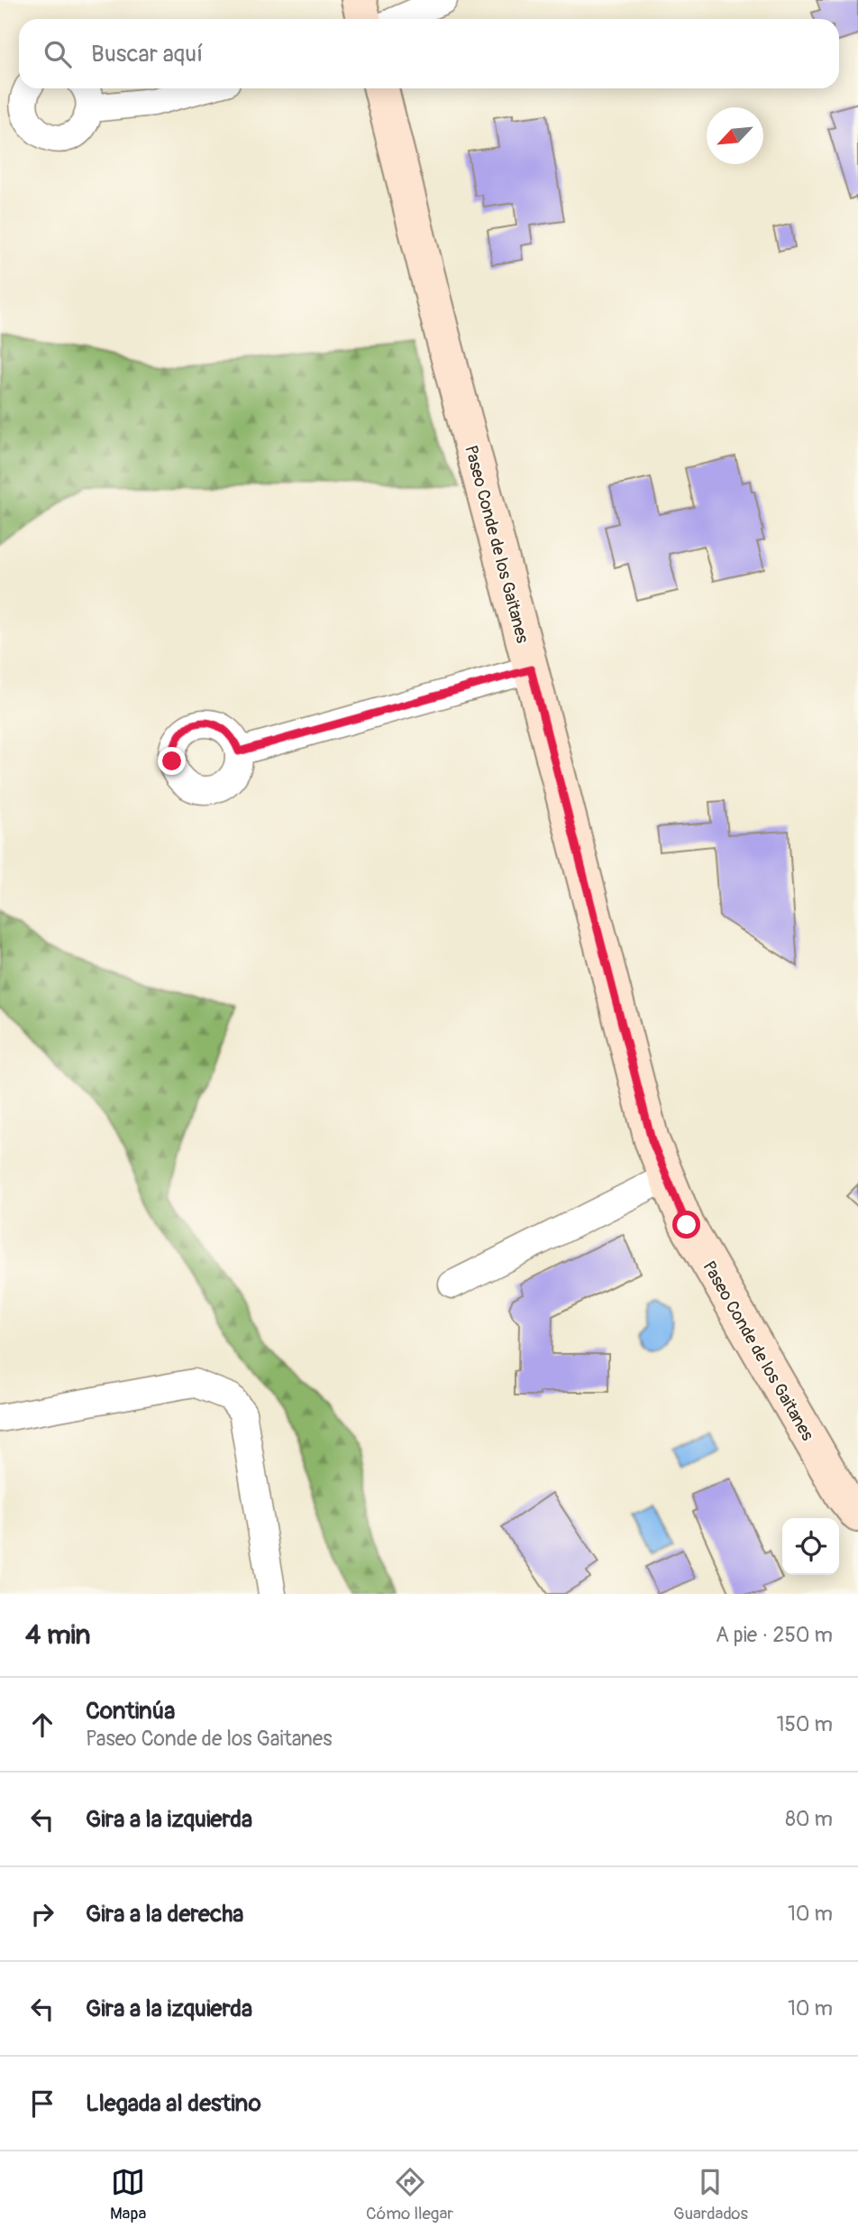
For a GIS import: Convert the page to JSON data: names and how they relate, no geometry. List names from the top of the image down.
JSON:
{
  "streets": {
    "street": ["Paseo Conde de los Gaitanes"]
  },
  "north": "bottom left",
  "page": {
    "search": "Buscar aquí",
    "heading": ["4 min", "A pie · 250 m"],
    "list": [
      ["Continúa", "Paseo Conde de los Gaitanes", "150 m"],
      ["Gira a la izquierda", "80 m"],
      ["Gira a la derecha", "10 m"],
      ["Gira a la izquierda", "10 m"],
      "Llegada al destino"
    ],
    "nav": ["Mapa", "Cómo llegar", "Guardados"]
  }
}
